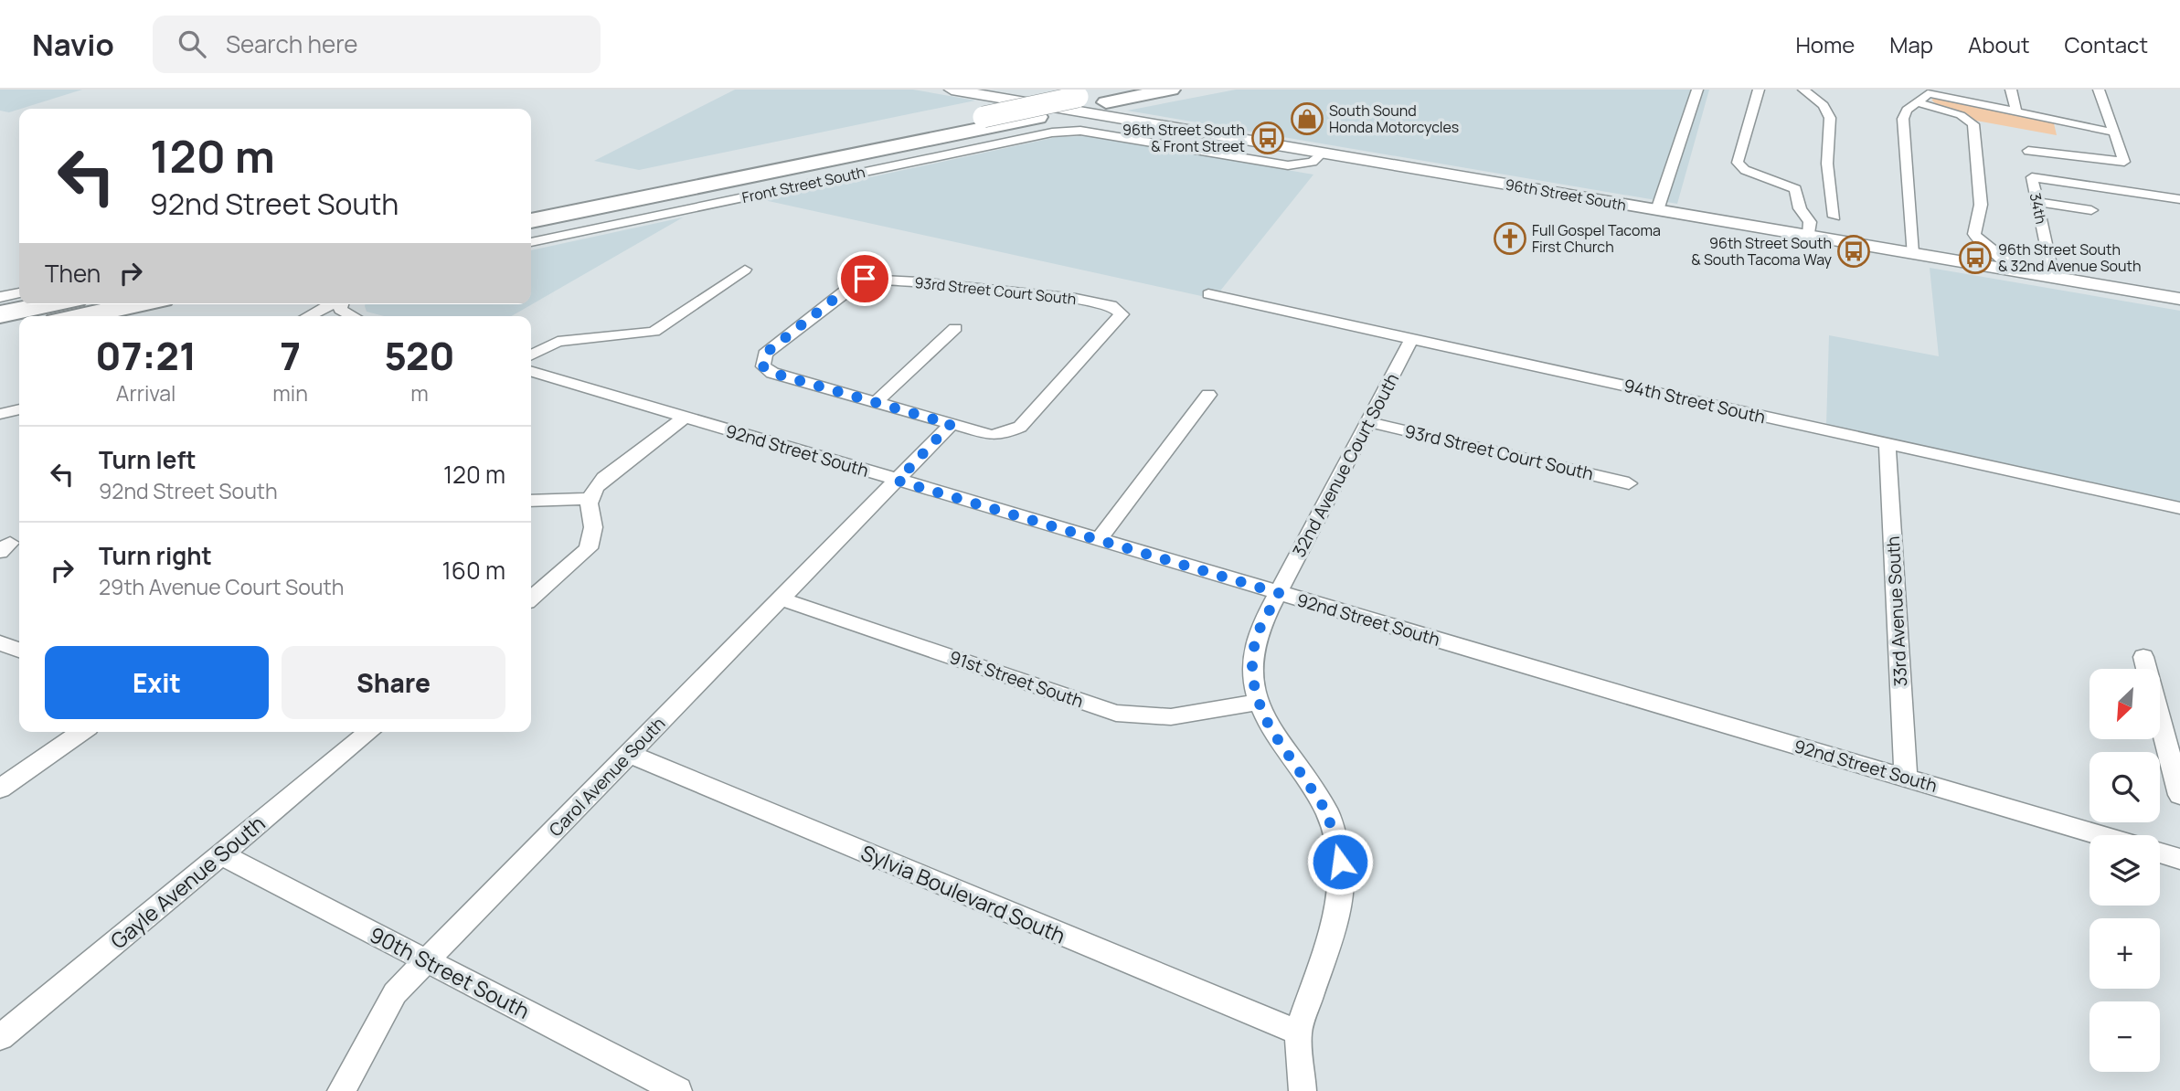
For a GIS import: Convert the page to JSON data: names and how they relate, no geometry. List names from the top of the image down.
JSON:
{
  "streets": {
    "main road": ["96th Street South"],
    "street": [
      "Front Street South",
      "34th",
      "93rd Street Court South",
      "94th Street South",
      "92nd Street South",
      "32nd Avenue Court South",
      "33rd Avenue South",
      "91st Street South",
      "Carol Avenue South",
      "Gayle Avenue South",
      "Sylvia Boulevard South",
      "90th Street South"
    ]
  },
  "crossings": [
    ["Front Street South", "96th Street South"],
    ["96th Street South", "34th"],
    ["93rd Street Court South", "32nd Avenue Court South"],
    ["93rd Street Court South", "Carol Avenue South"],
    ["94th Street South", "32nd Avenue Court South"],
    ["94th Street South", "33rd Avenue South"],
    ["92nd Street South", "32nd Avenue Court South"],
    ["92nd Street South", "33rd Avenue South"],
    ["92nd Street South", "Carol Avenue South"],
    ["32nd Avenue Court South", "91st Street South"],
    ["32nd Avenue Court South", "Sylvia Boulevard South"],
    ["91st Street South", "Carol Avenue South"],
    ["Carol Avenue South", "Sylvia Boulevard South"],
    ["Carol Avenue South", "90th Street South"],
    ["Gayle Avenue South", "90th Street South"]
  ],
  "places": {
    "shop": ["South Sound Honda Motorcycles"],
    "bus stop": ["96th Street South & Front Street", "96th Street South & South Tacoma Way", "96th Street South & 32nd Avenue South"],
    "church": ["Full Gospel Tacoma First Church"]
  },
  "north": "bottom left",
  "page": {
    "header": "Navio",
    "search": "Search here",
    "nav": [
      "Home",
      "Map",
      "About",
      "Contact"
    ],
    "turn": ["120 m", "92nd Street South"],
    "then": "Then",
    "eta": [
      "07:21",
      "Arrival",
      "7",
      "min",
      "520",
      "m"
    ],
    "list": [
      {
        "name": "Turn left",
        "note": "92nd Street South",
        "value": "120 m"
      },
      {
        "name": "Turn right",
        "note": "29th Avenue Court South",
        "value": "160 m"
      }
    ],
    "buttons": ["Exit", "Share"],
    "map_buttons": ["+", "−"]
  }
}
